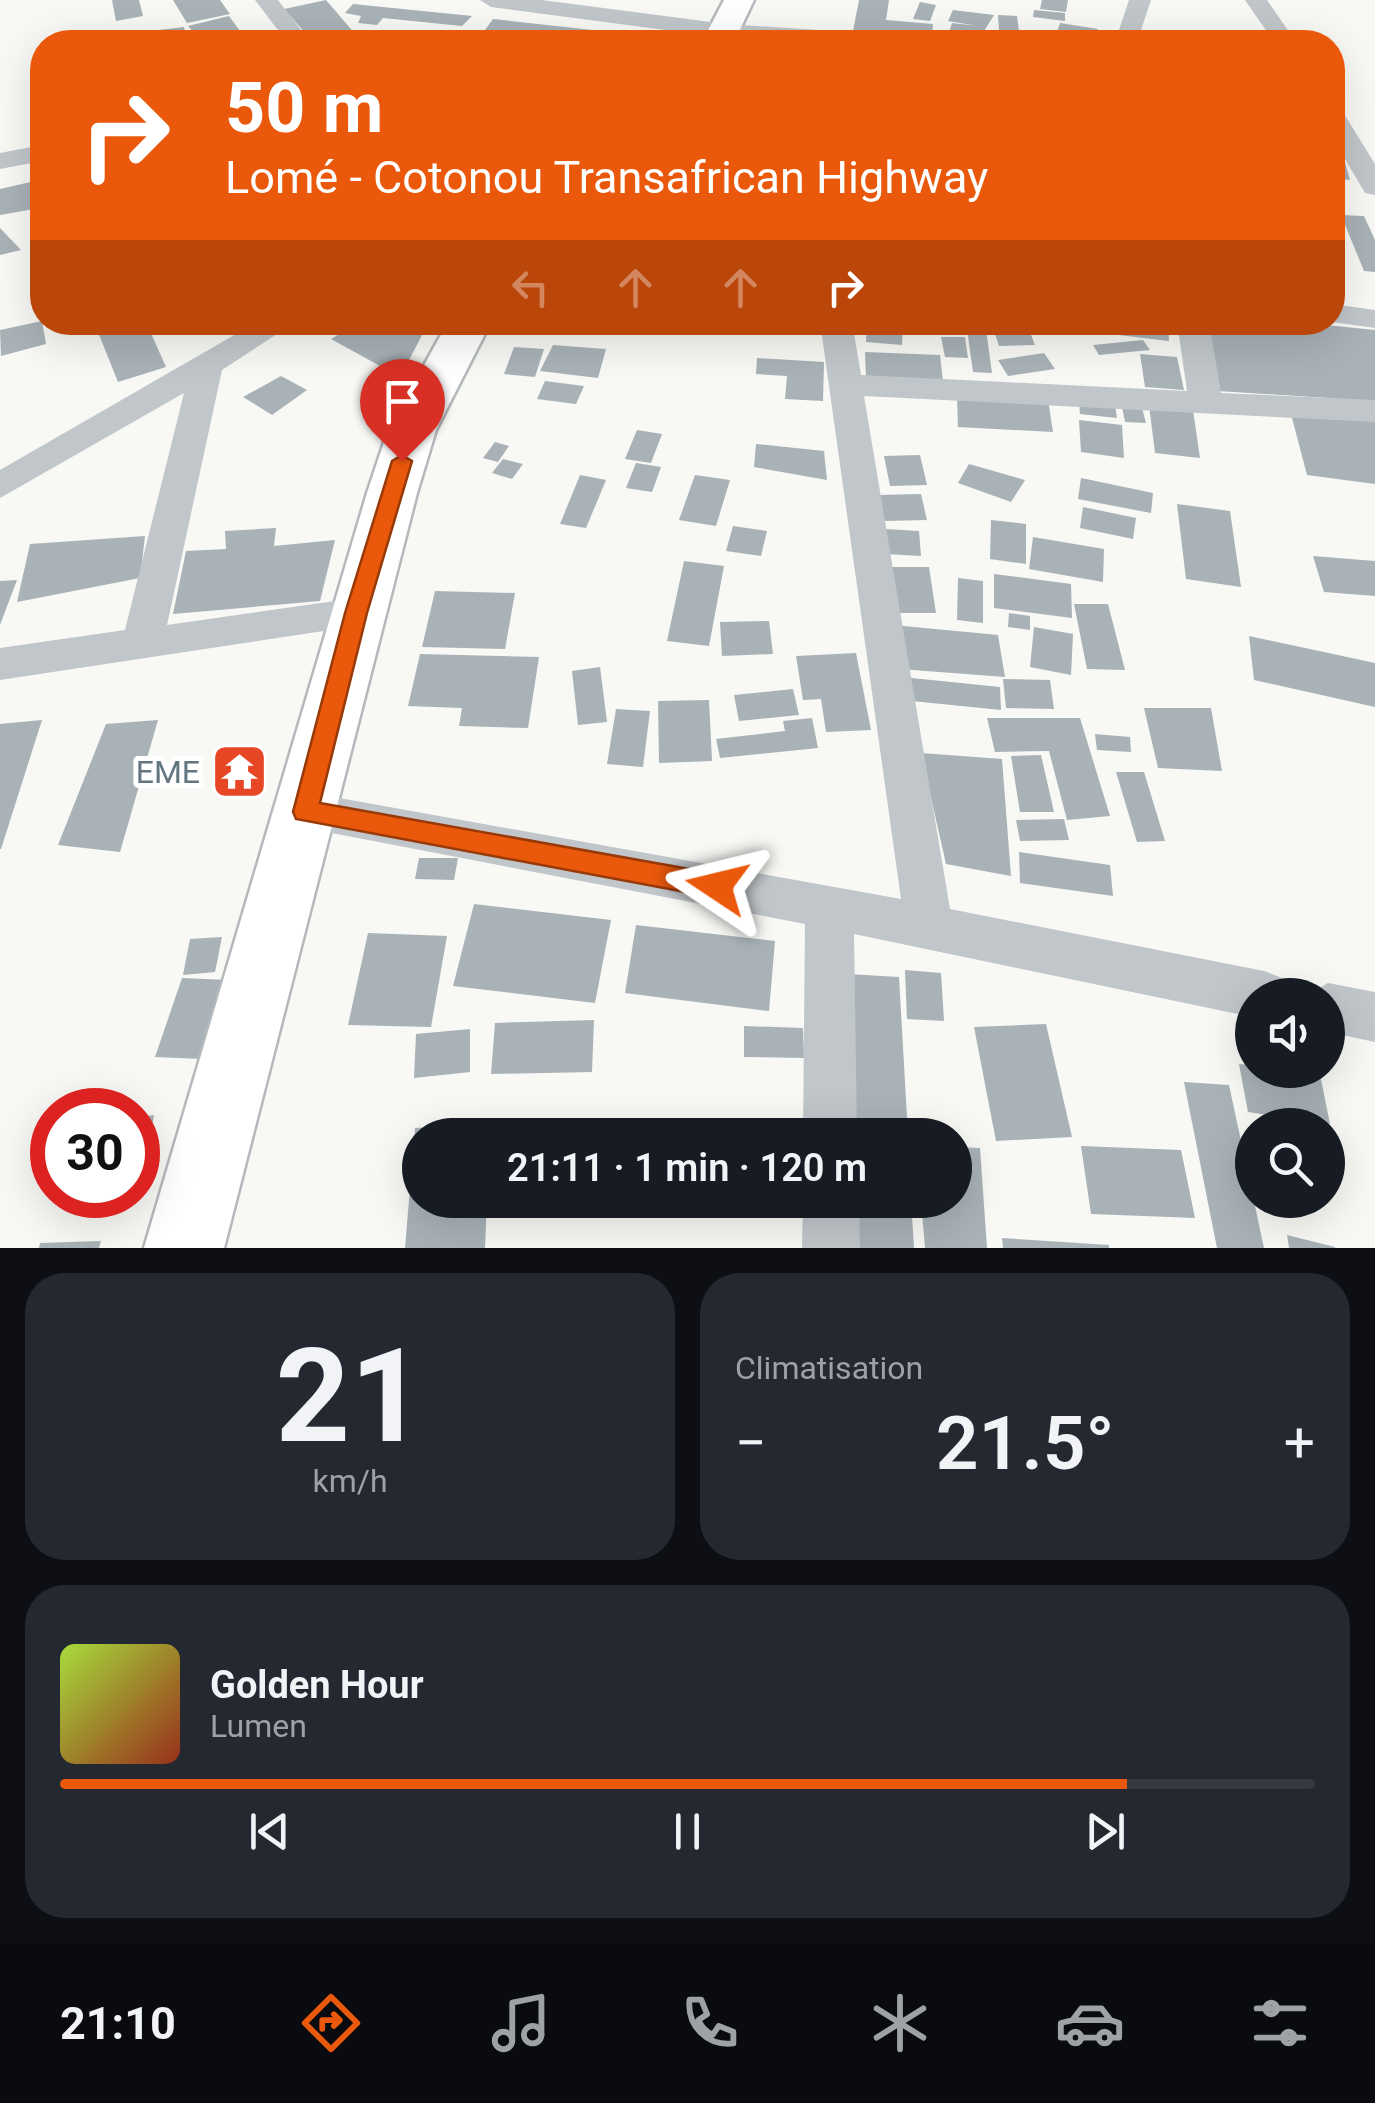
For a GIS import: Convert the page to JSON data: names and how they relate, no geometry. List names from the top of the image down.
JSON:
{
  "places": {
    "temple": ["EME"]
  },
  "page": {
    "turn": ["50 m", "Lomé - Cotonou Transafrican Highway"],
    "limit": "30",
    "trip": "21:11 · 1 min · 120 m",
    "tile": [
      ["21", "km/h"],
      "Climatisation"
    ],
    "heat": ["−", "21.5°", "+"],
    "song": ["Golden Hour", "Lumen"],
    "tabs": "21:10"
  }
}
